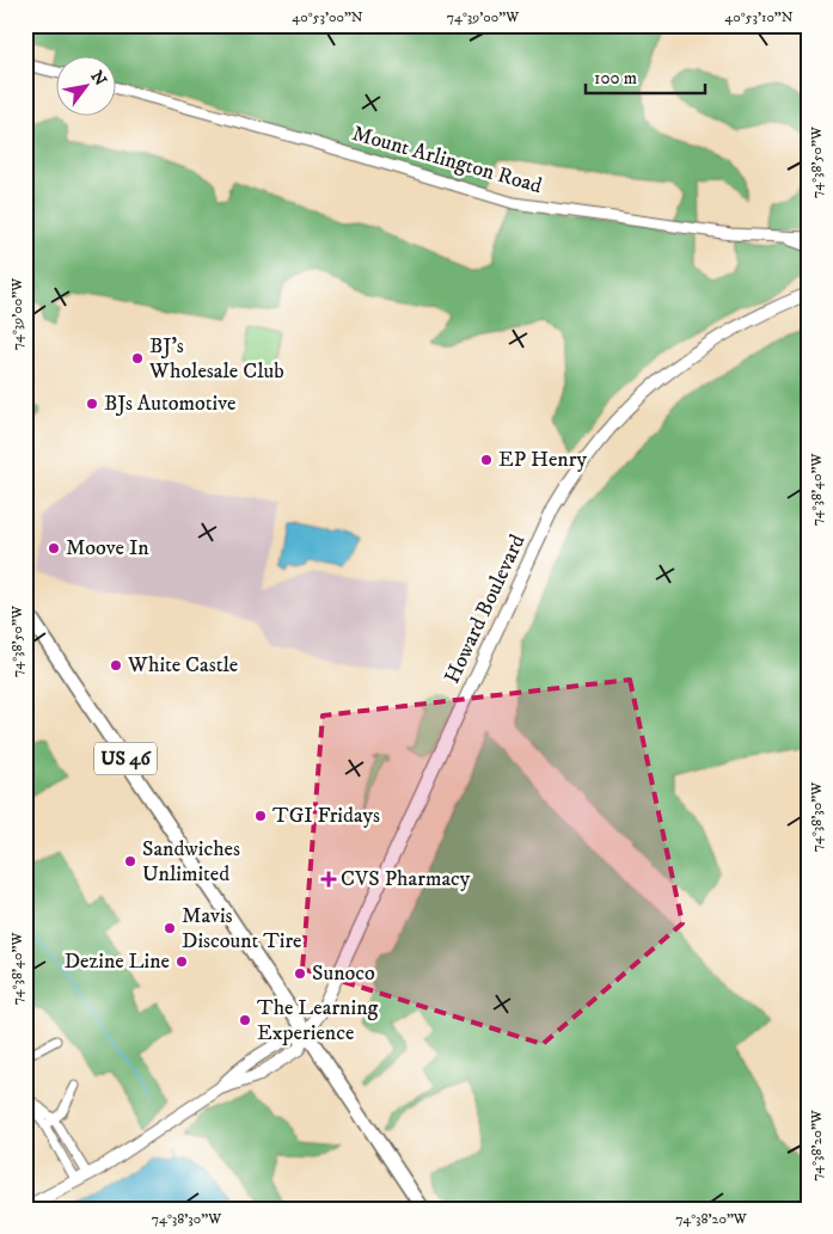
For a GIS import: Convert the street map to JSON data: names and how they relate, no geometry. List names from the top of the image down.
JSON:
{
  "streets": {
    "main road": ["Howard Boulevard", "US 46"],
    "street": ["Mount Arlington Road"]
  },
  "crossings": [
    ["Howard Boulevard", "US 46"]
  ],
  "places": {
    "other": [
      "BJ's Wholesale Club",
      "BJs Automotive",
      "EP Henry",
      "Moove In",
      "White Castle",
      "TGI Fridays",
      "Sandwiches Unlimited",
      "Mavis Discount Tire",
      "Dezine Line",
      "Sunoco",
      "The Learning Experience"
    ],
    "health": ["CVS Pharmacy"]
  },
  "scale_bar": "100 m",
  "north": "top right",
  "coordinates": [
    "40°53'00\"N",
    "74°39'00\"W",
    "40°53'10\"N",
    "74°38'50\"W",
    "74°38'40\"W",
    "74°38'30\"W",
    "74°38'20\"W"
  ]
}
